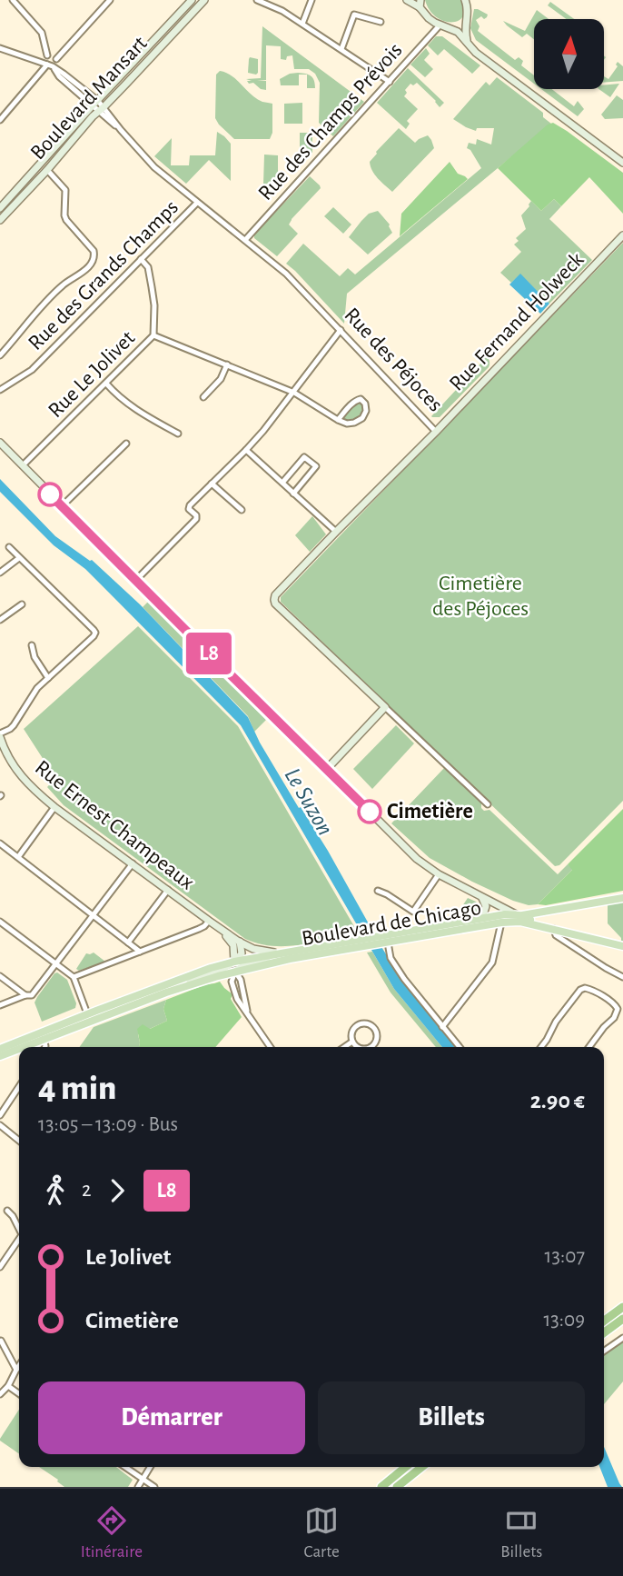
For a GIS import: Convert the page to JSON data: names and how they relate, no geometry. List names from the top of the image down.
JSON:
{
  "streets": {
    "main road": [
      "Boulevard Mansart",
      "Rue Fernand Holweck",
      "Rue des Péjoces",
      "Rue Ernest Champeaux",
      "Boulevard de Chicago"
    ],
    "street": ["Rue des Champs Prévois", "Rue des Grands Champs", "Rue Le Jolivet"]
  },
  "crossings": [
    ["Boulevard Mansart", "Rue des Péjoces"],
    ["Rue des Champs Prévois", "Rue des Péjoces"],
    ["Rue des Grands Champs", "Rue des Péjoces"],
    ["Rue des Grands Champs", "Rue Le Jolivet"],
    ["Rue Fernand Holweck", "Rue des Péjoces"],
    ["Rue Ernest Champeaux", "Boulevard de Chicago"]
  ],
  "water": ["Le Suzon"],
  "parks": ["Cimetière des Péjoces"],
  "places": ["Cimetière"],
  "lines": ["bus line L8"],
  "north": "top",
  "page": {
    "on_map": "L8",
    "heading": ["4 min", "13:05 – 13:09 · Bus", "2.90 €"],
    "legs": ["2", "L8"],
    "list": [
      {
        "name": "Le Jolivet",
        "value": "13:07"
      },
      {
        "name": "Cimetière",
        "value": "13:09"
      }
    ],
    "buttons": ["Démarrer", "Billets"],
    "tabs": ["Itinéraire", "Carte", "Billets"]
  }
}
